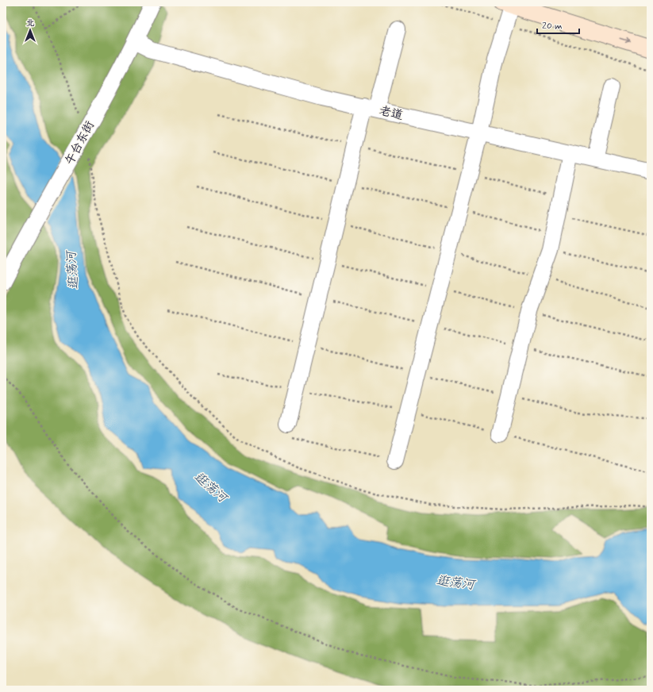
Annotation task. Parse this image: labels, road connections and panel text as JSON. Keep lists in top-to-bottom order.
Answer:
{
  "streets": {
    "street": ["老道", "午台东街"]
  },
  "crossings": [
    ["老道", "午台东街"]
  ],
  "water": ["逛荡河"],
  "scale_bar": "20 m",
  "north": "top"
}
